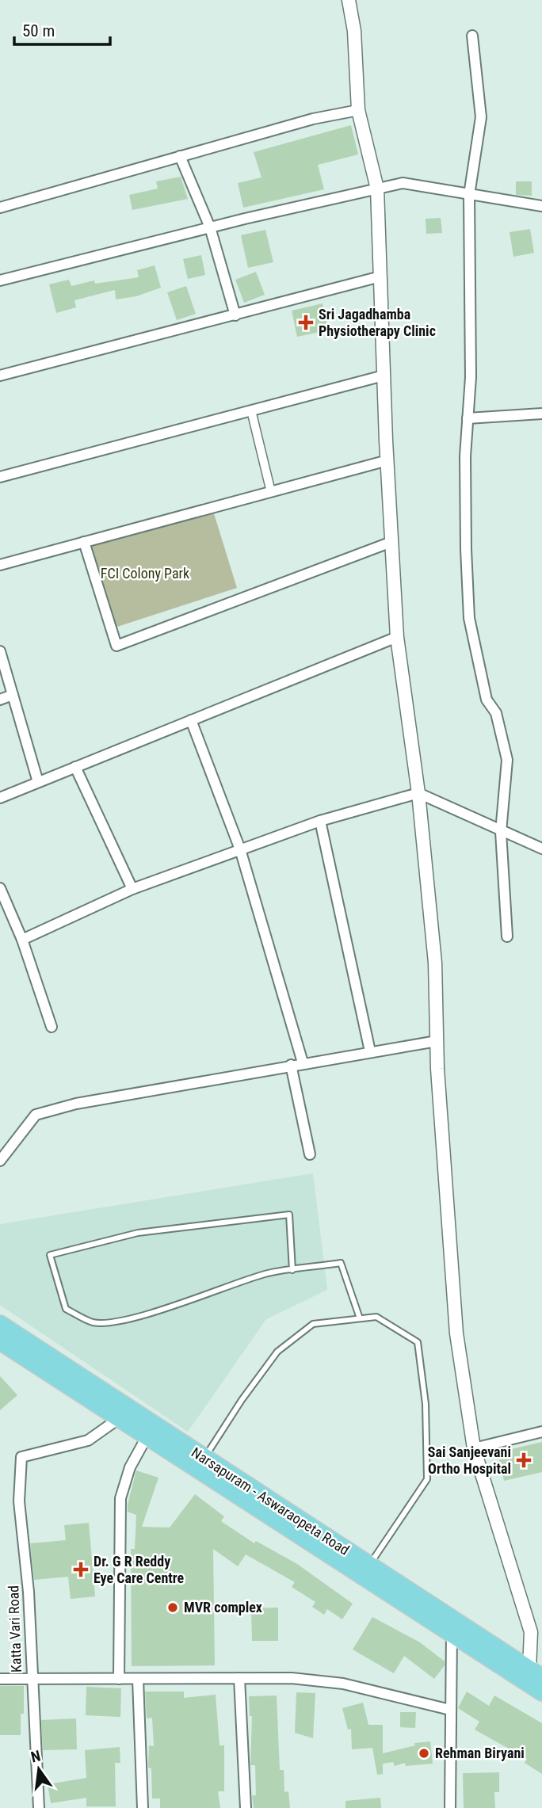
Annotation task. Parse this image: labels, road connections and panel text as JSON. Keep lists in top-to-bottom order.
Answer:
{
  "streets": {
    "main road": ["Narsapuram - Aswaraopeta Road"],
    "street": ["Katta Vari Road"]
  },
  "crossings": [
    ["Narsapuram - Aswaraopeta Road", "Katta Vari Road"]
  ],
  "parks": ["FCI Colony Park"],
  "places": {
    "health": ["Sri Jagadhamba Physiotherapy Clinic", "Sai Sanjeevani Ortho Hospital", "Dr. G R Reddy Eye Care Centre"],
    "other": ["MVR complex", "Rehman Biryani"]
  },
  "scale_bar": "50 m",
  "north": "top"
}
